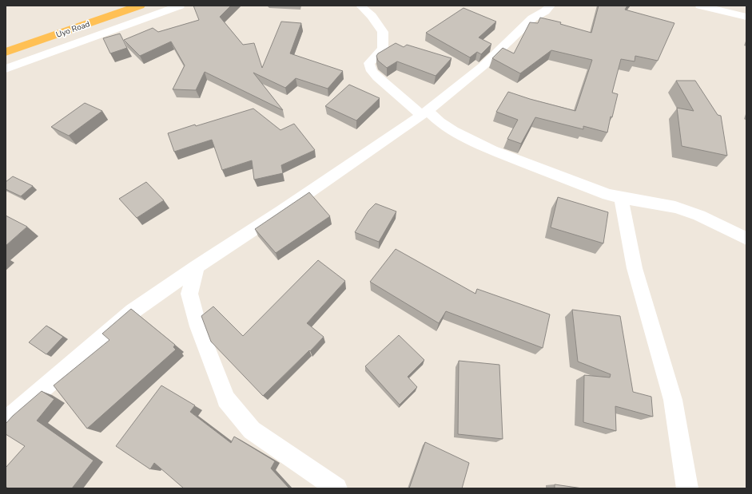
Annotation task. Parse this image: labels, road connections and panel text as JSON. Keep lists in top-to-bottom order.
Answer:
{
  "streets": {
    "highway": ["Uyo Road"]
  }
}
